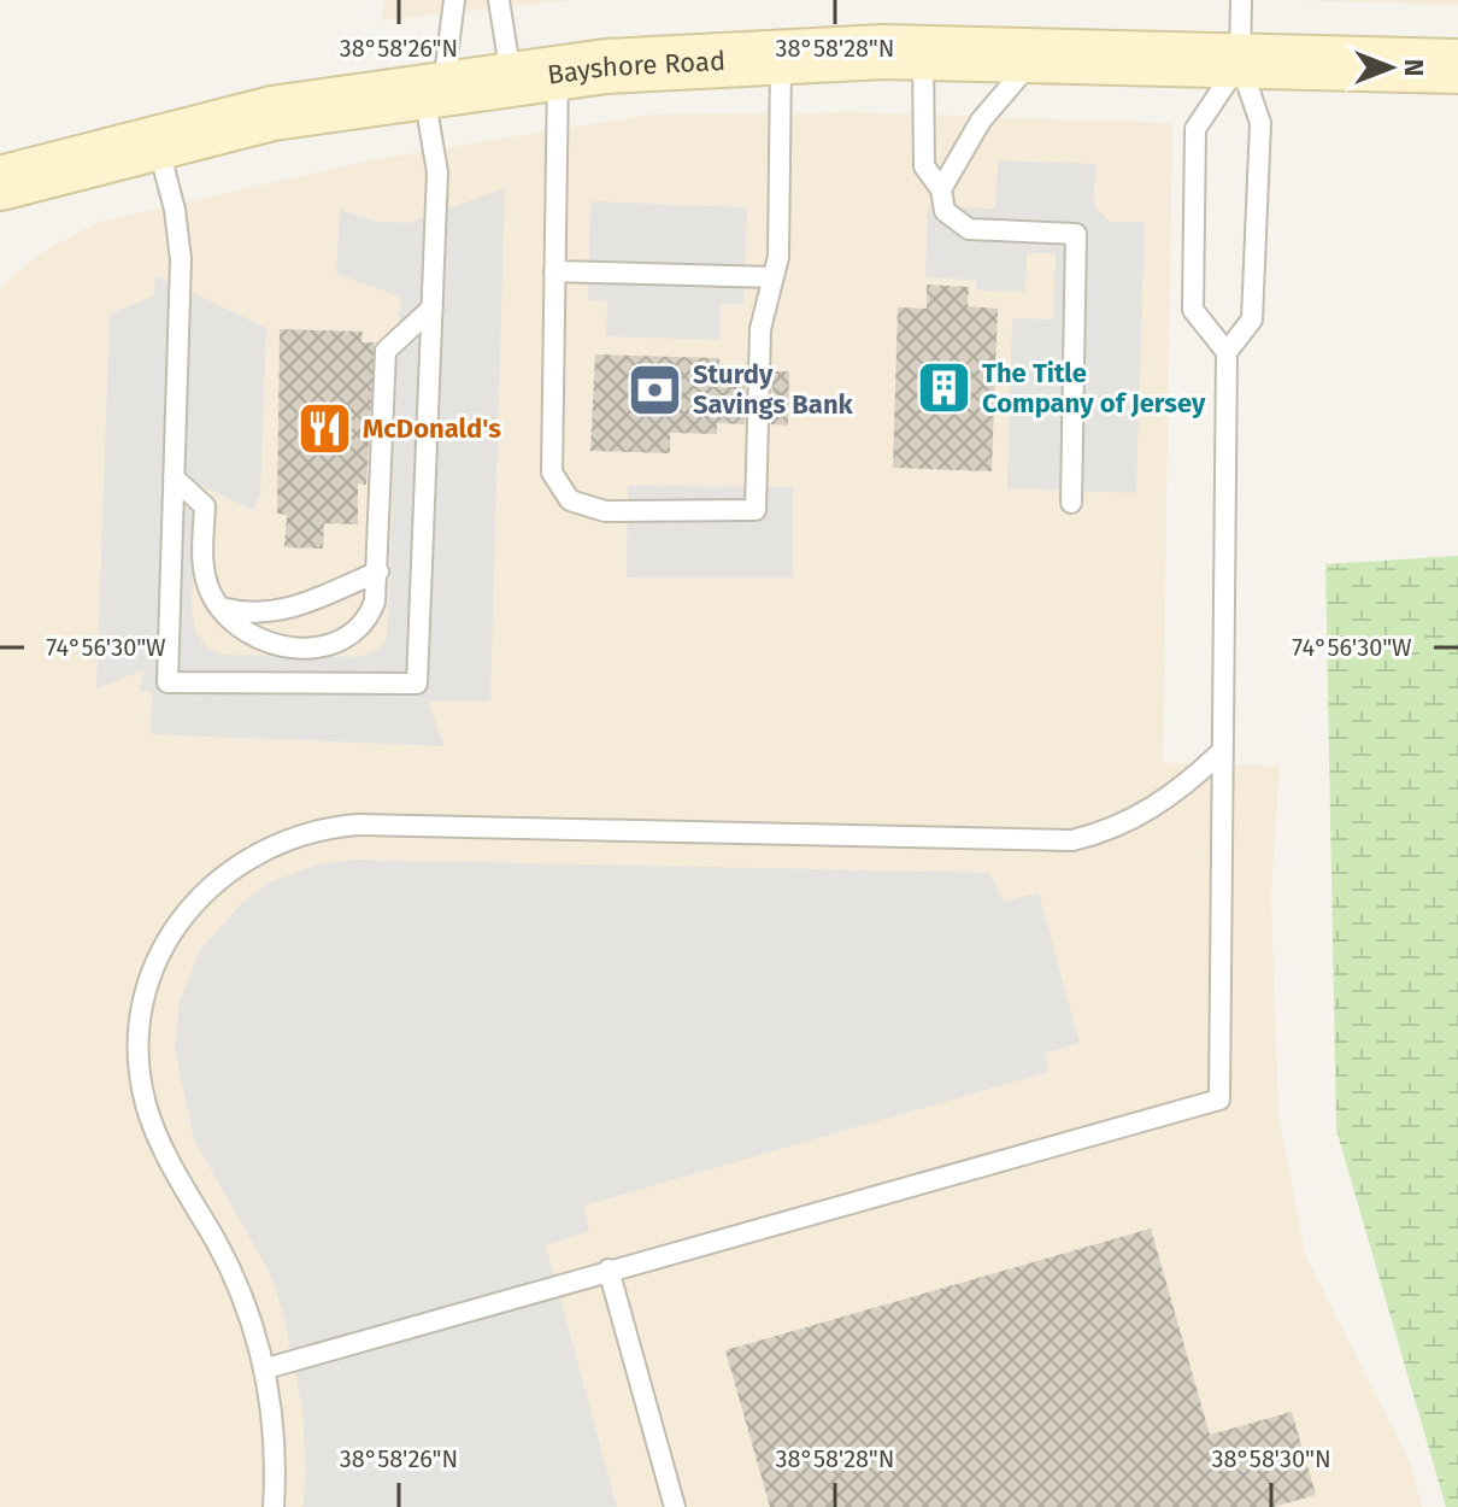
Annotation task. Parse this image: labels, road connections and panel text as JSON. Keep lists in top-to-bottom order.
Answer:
{
  "streets": {
    "main road": ["Bayshore Road"]
  },
  "places": {
    "building": ["The Title Company of Jersey"],
    "bank": ["Sturdy Savings Bank"],
    "restaurant": ["McDonald's"]
  },
  "north": "right",
  "coordinates": [
    "38°58'26\"N",
    "38°58'28\"N",
    "74°56'30\"W",
    "38°58'30\"N"
  ]
}
